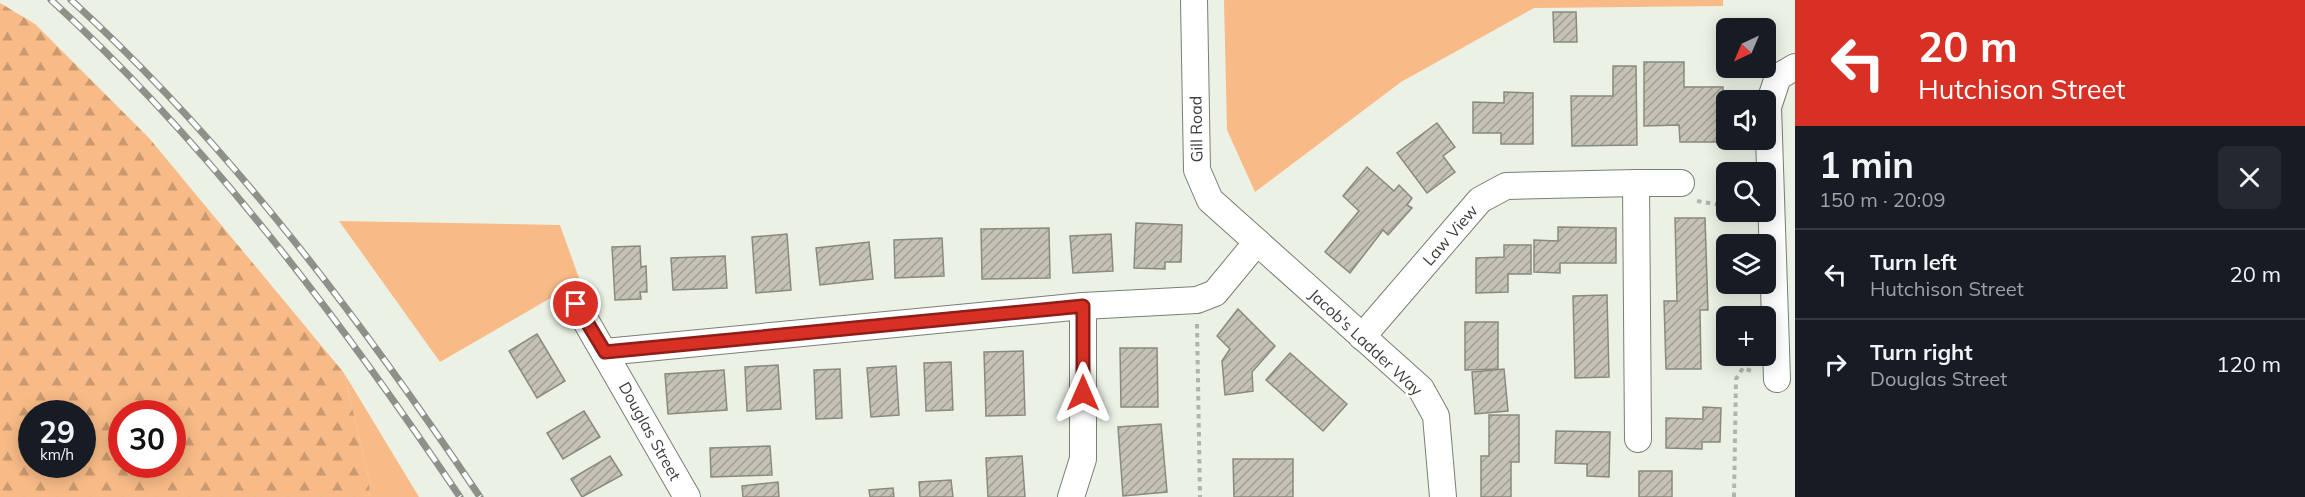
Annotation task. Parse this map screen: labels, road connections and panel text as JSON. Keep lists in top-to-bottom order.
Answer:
{
  "streets": {
    "street": [
      "Gill Road",
      "Law View",
      "Jacob's Ladder Way",
      "Douglas Street"
    ]
  },
  "crossings": [
    ["Gill Road", "Jacob's Ladder Way"],
    ["Law View", "Jacob's Ladder Way"]
  ],
  "north": "bottom left",
  "page": {
    "turn": ["20 m", "Hutchison Street"],
    "map_buttons": "+",
    "heading": ["1 min", "150 m · 20:09"],
    "list": [
      {
        "name": "Turn left",
        "note": "Hutchison Street",
        "value": "20 m"
      },
      {
        "name": "Turn right",
        "note": "Douglas Street",
        "value": "120 m"
      }
    ],
    "speed": "29 km/h",
    "limit": "30"
  }
}
